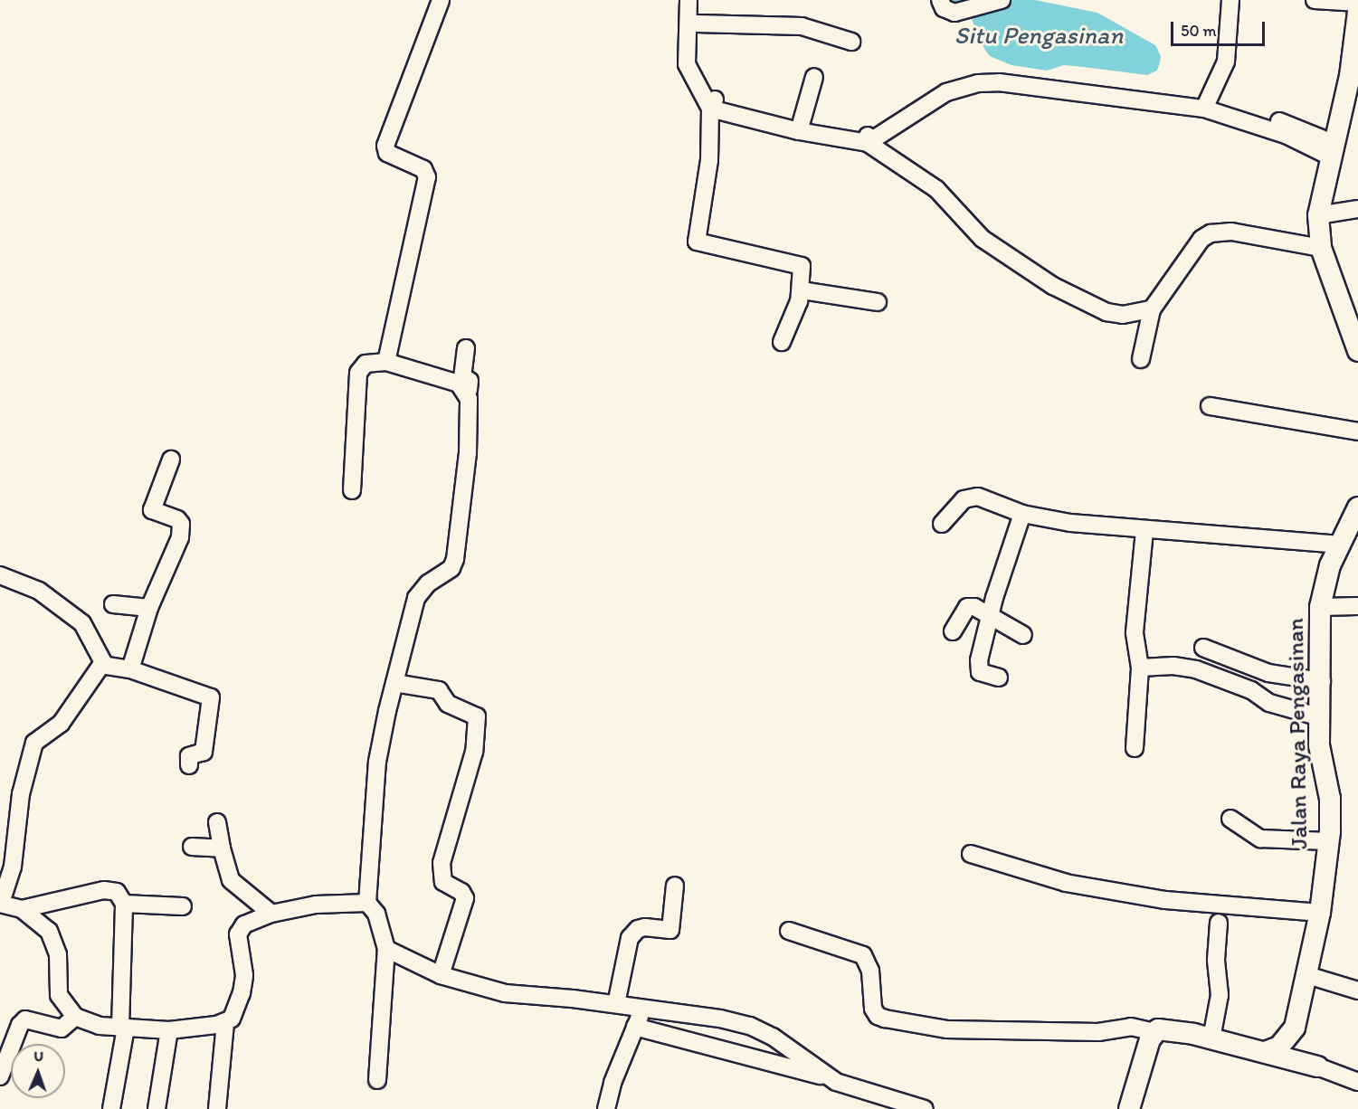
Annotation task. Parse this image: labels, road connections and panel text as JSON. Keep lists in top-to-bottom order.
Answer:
{
  "streets": {
    "main road": ["Jalan Raya Pengasinan"]
  },
  "water": ["Situ Pengasinan"],
  "scale_bar": "50 m",
  "north": "top"
}
